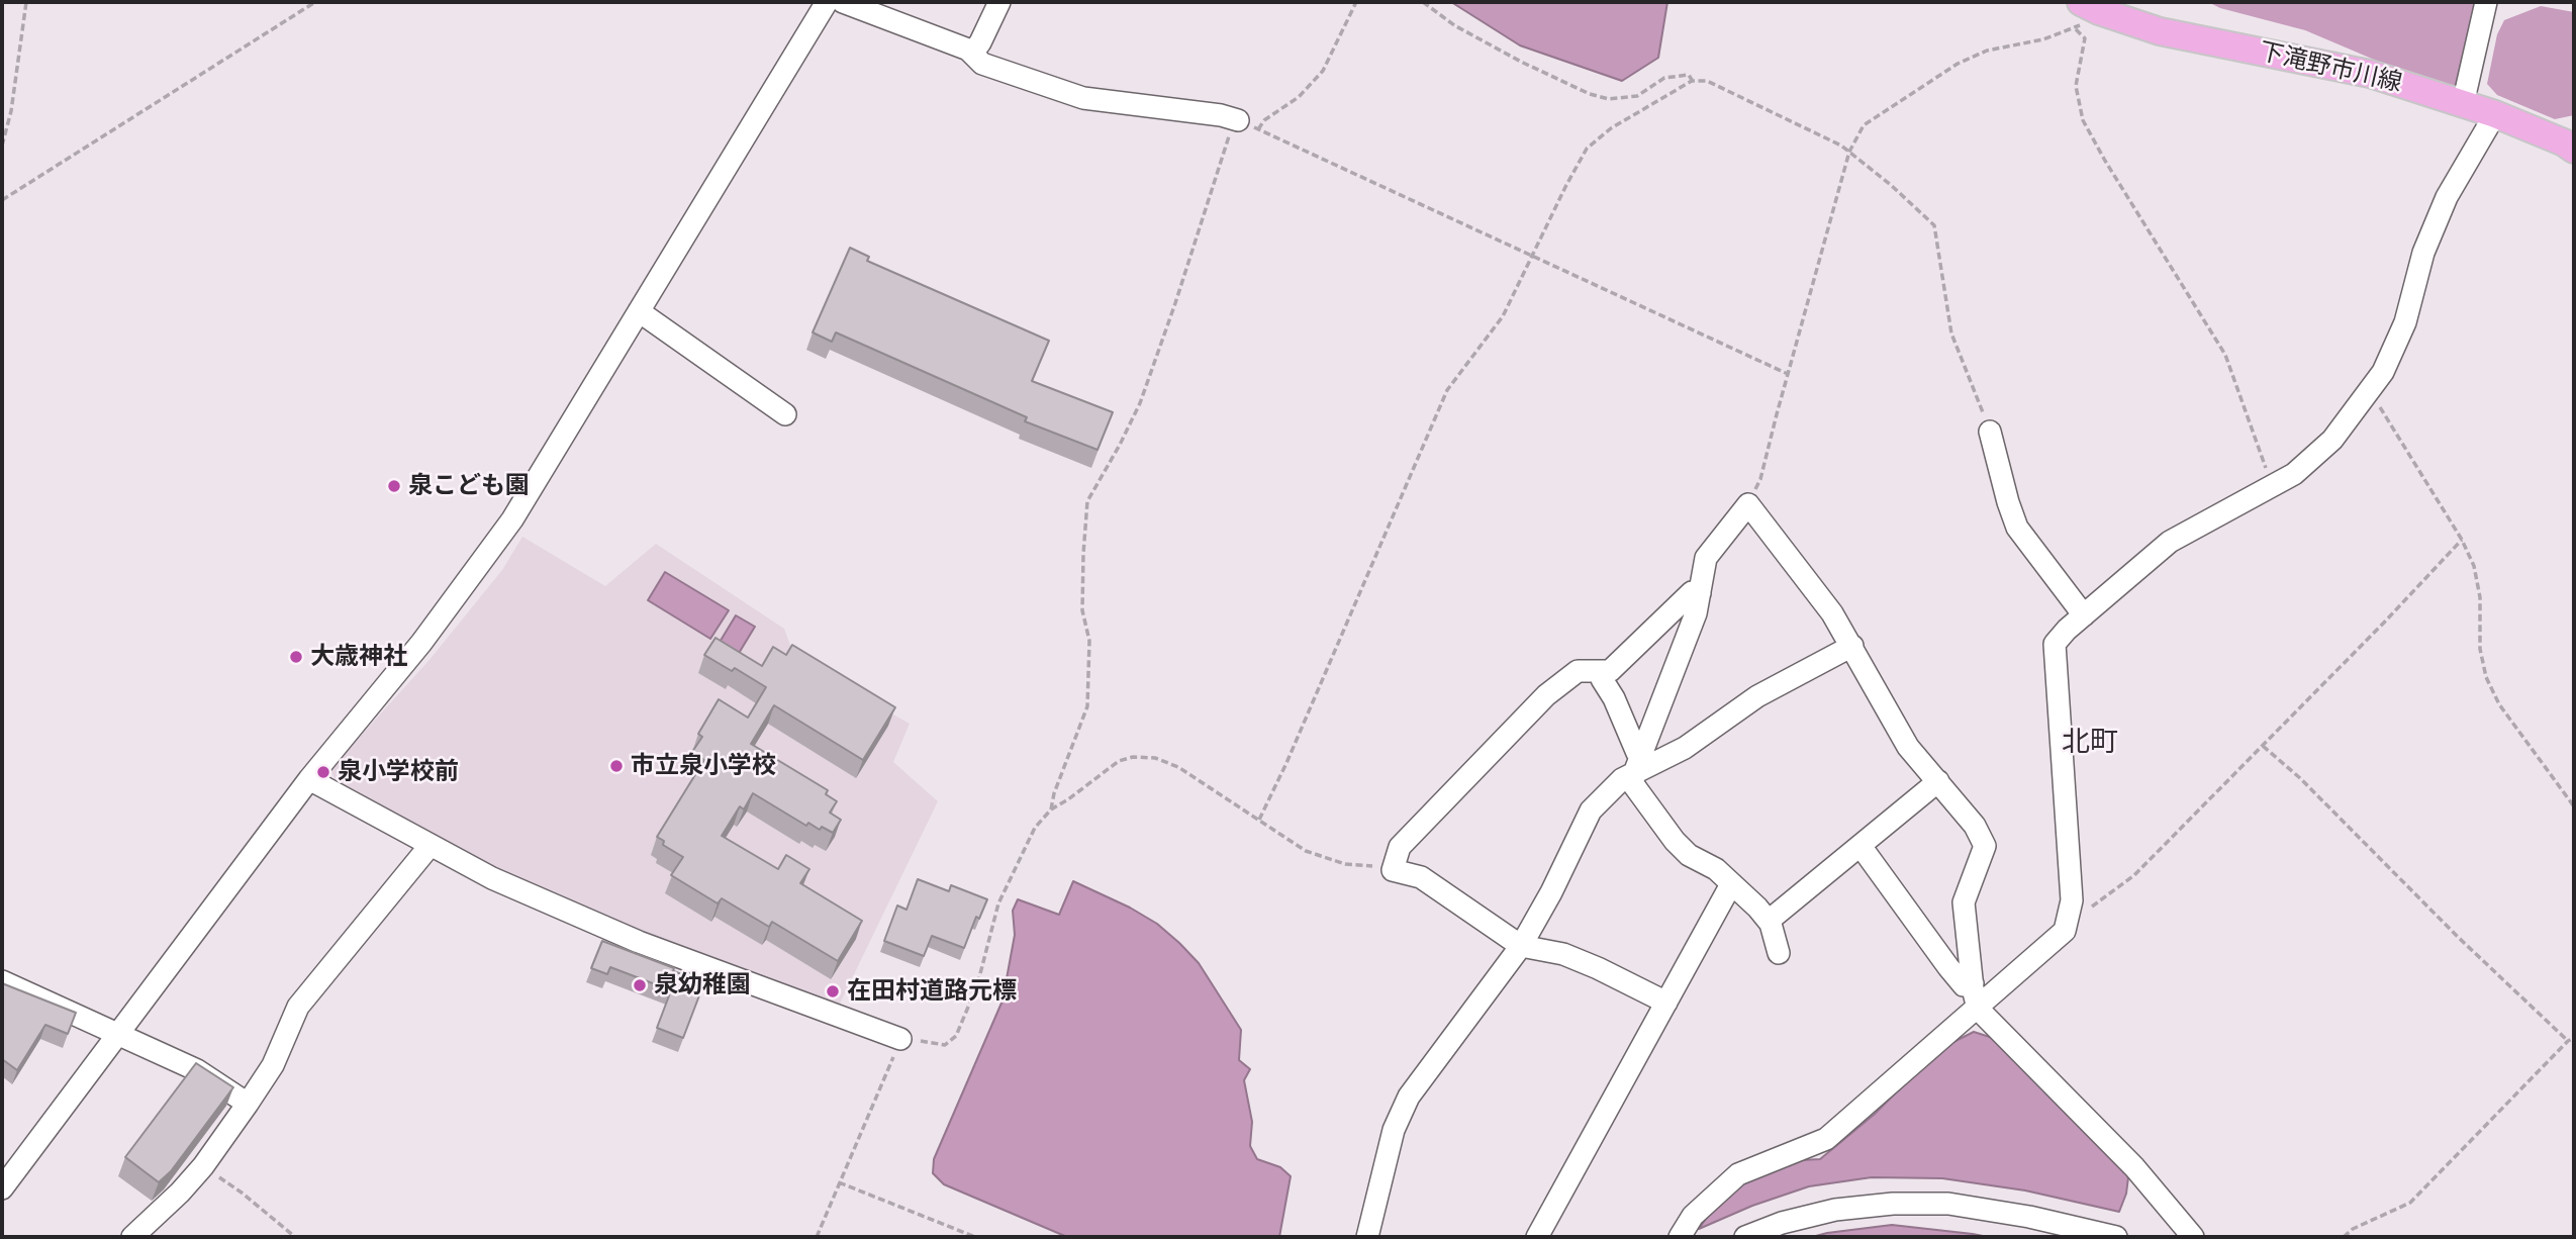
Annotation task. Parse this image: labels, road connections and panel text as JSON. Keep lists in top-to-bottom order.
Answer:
{
  "streets": {
    "main road": ["下滝野市川線"]
  },
  "districts": ["北町"],
  "places": [
    "泉こども園",
    "大歳神社",
    "市立泉小学校",
    "泉小学校前",
    "泉幼稚園",
    "在田村道路元標"
  ]
}
